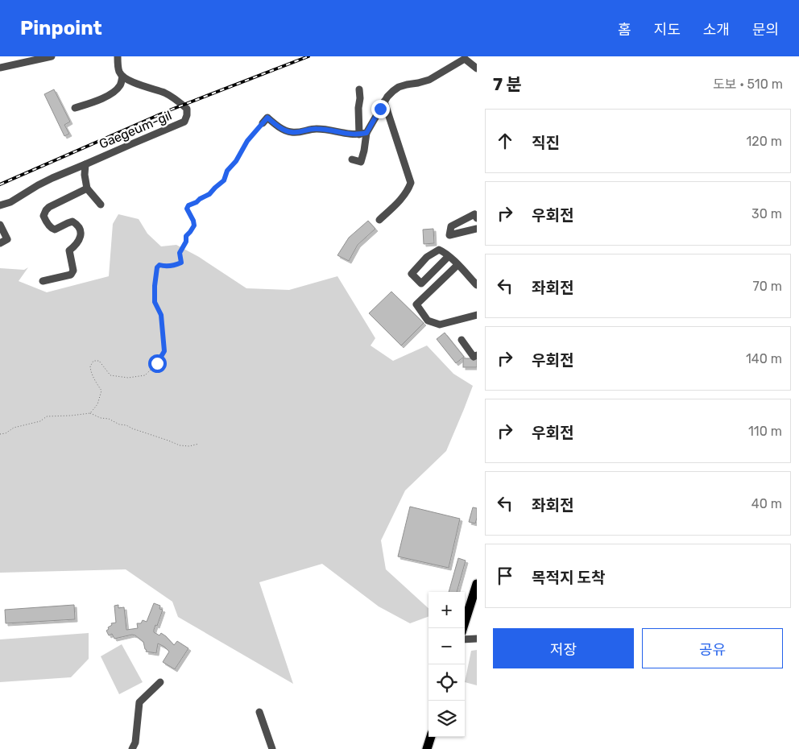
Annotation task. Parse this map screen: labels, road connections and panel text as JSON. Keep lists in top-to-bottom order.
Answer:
{
  "streets": {
    "street": ["Gaegeum-gil"]
  },
  "page": {
    "header": "Pinpoint",
    "nav": [
      "홈",
      "지도",
      "소개",
      "문의"
    ],
    "heading": ["7 분", "도보 · 510 m"],
    "list": [
      ["직진", "120 m"],
      ["우회전", "30 m"],
      ["좌회전", "70 m"],
      ["우회전", "140 m"],
      ["우회전", "110 m"],
      ["좌회전", "40 m"],
      "목적지 도착"
    ],
    "map_buttons": ["+", "−"],
    "buttons": ["저장", "공유"]
  }
}
